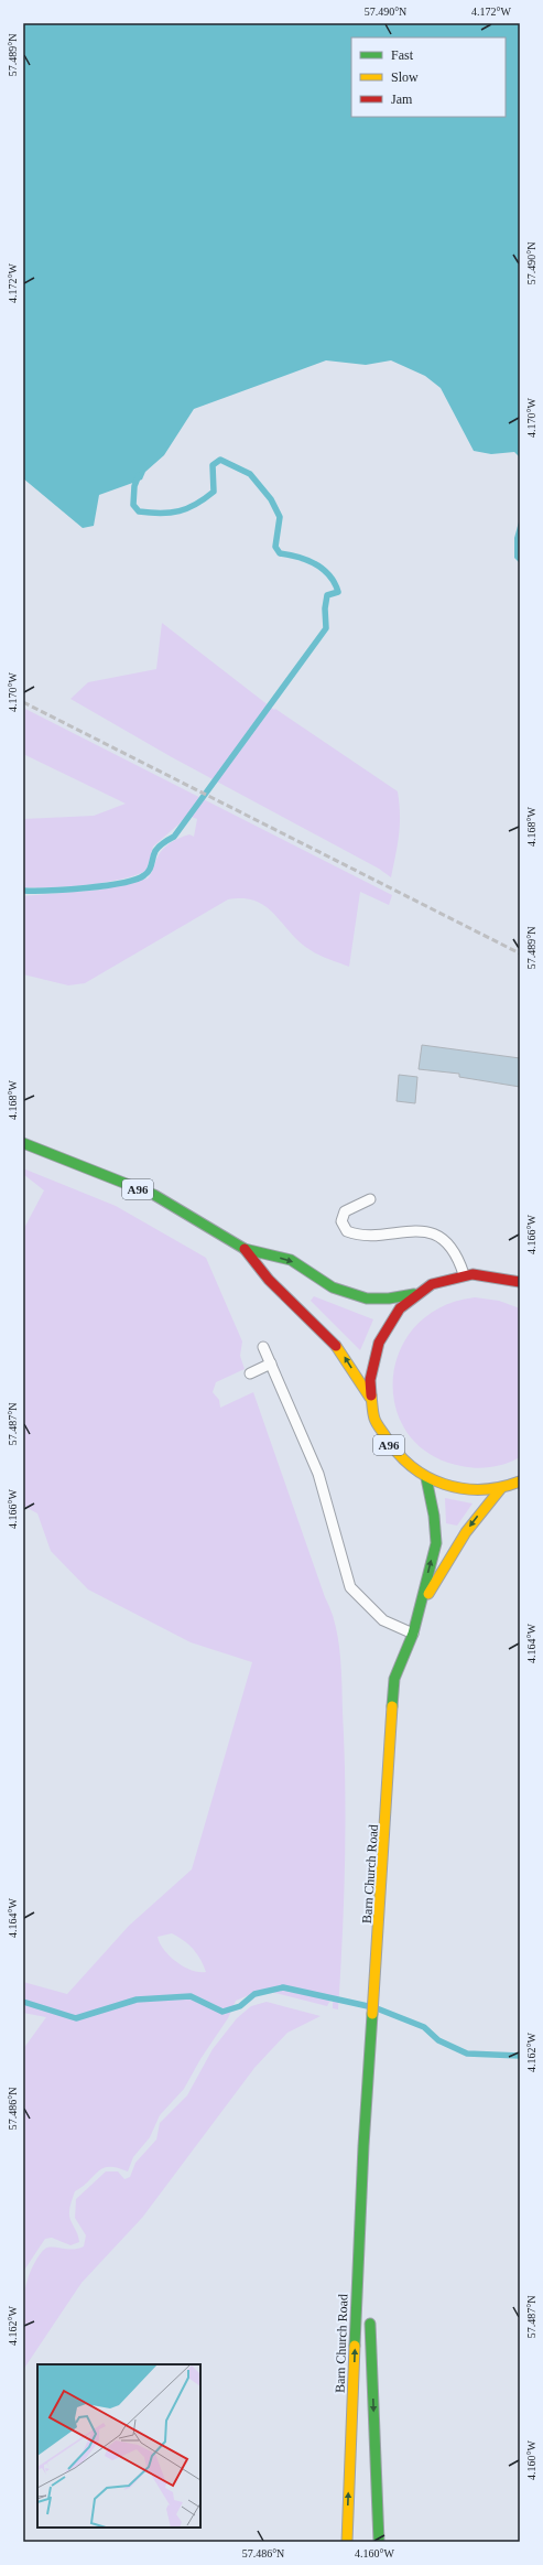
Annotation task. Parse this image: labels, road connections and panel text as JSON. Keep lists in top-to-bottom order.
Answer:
{
  "streets": {
    "main road": ["A96", "Barn Church Road"]
  },
  "crossings": [
    ["A96", "Barn Church Road"]
  ],
  "legend": ["Fast", "Slow", "Jam"],
  "coordinates": [
    "57.490°N",
    "4.172°W",
    "57.489°N",
    "4.170°W",
    "4.168°W",
    "4.166°W",
    "57.487°N",
    "4.164°W",
    "4.162°W",
    "57.486°N",
    "4.160°W"
  ]
}
